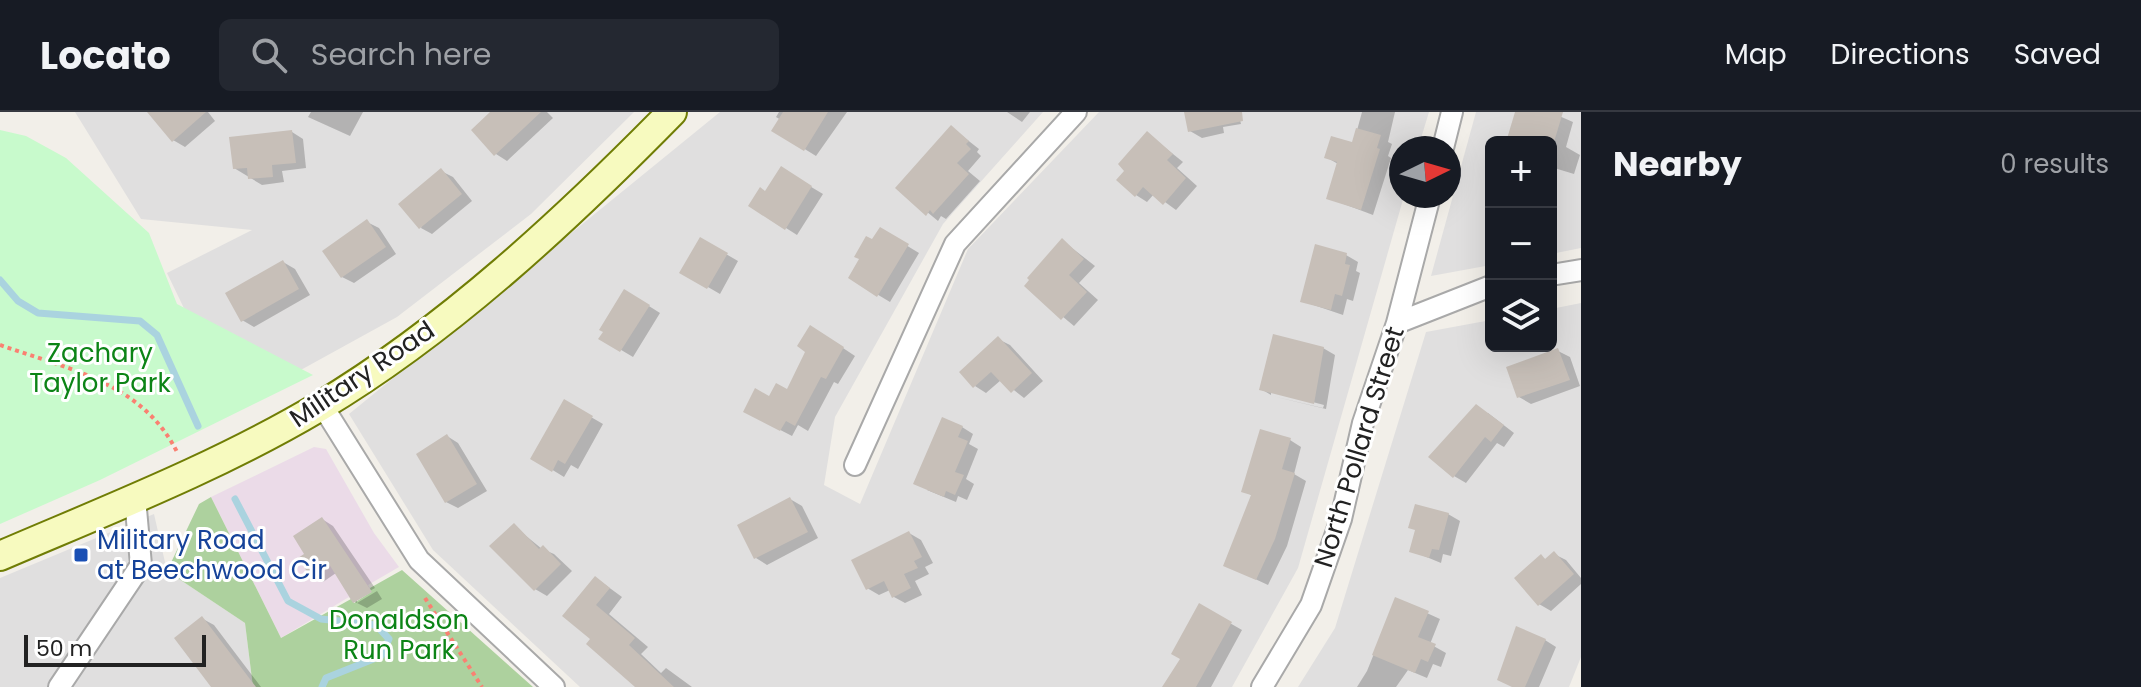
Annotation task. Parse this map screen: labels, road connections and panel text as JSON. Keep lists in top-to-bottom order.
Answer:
{
  "streets": {
    "main road": ["Military Road"],
    "street": ["North Pollard Street"]
  },
  "parks": ["Zachary Taylor Park", "Donaldson Run Park"],
  "places": {
    "transit": ["Military Road at Beechwood Cir"]
  },
  "scale_bar": "50 m",
  "north": "right",
  "page": {
    "header": "Locato",
    "search": "Search here",
    "nav": ["Map", "Directions", "Saved"],
    "heading": ["Nearby", "0 results"],
    "map_buttons": ["+", "−"],
    "scale": "50 m"
  }
}
